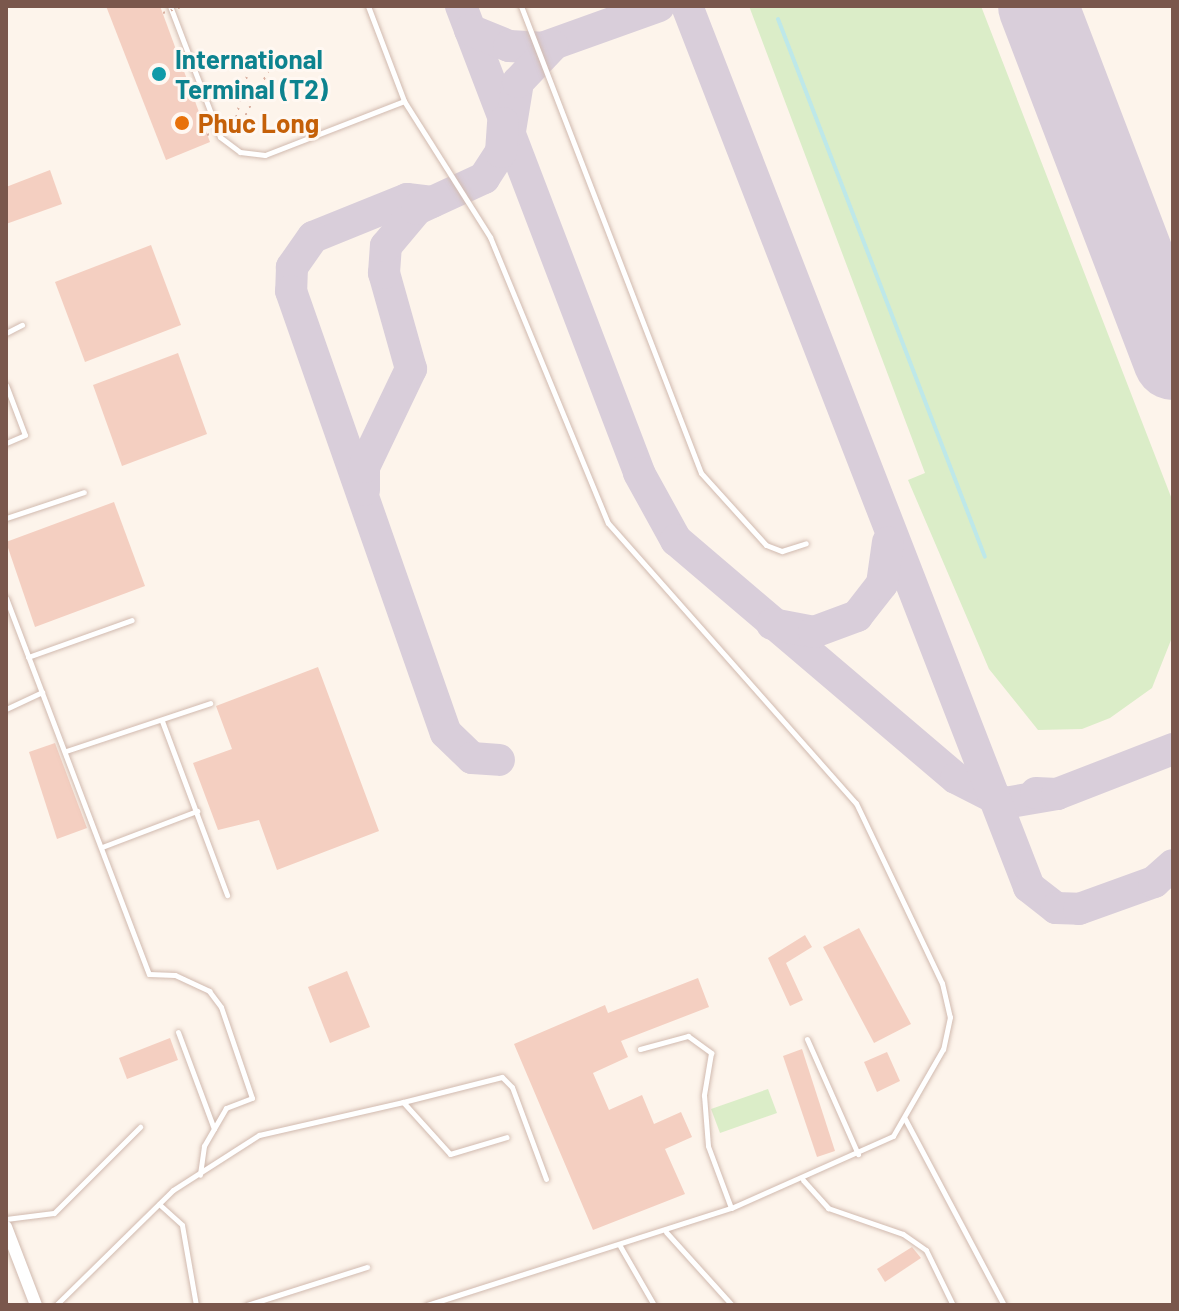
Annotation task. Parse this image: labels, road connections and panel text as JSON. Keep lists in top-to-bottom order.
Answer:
{
  "places": ["International Terminal (T2)", "Phuc Long"]
}
